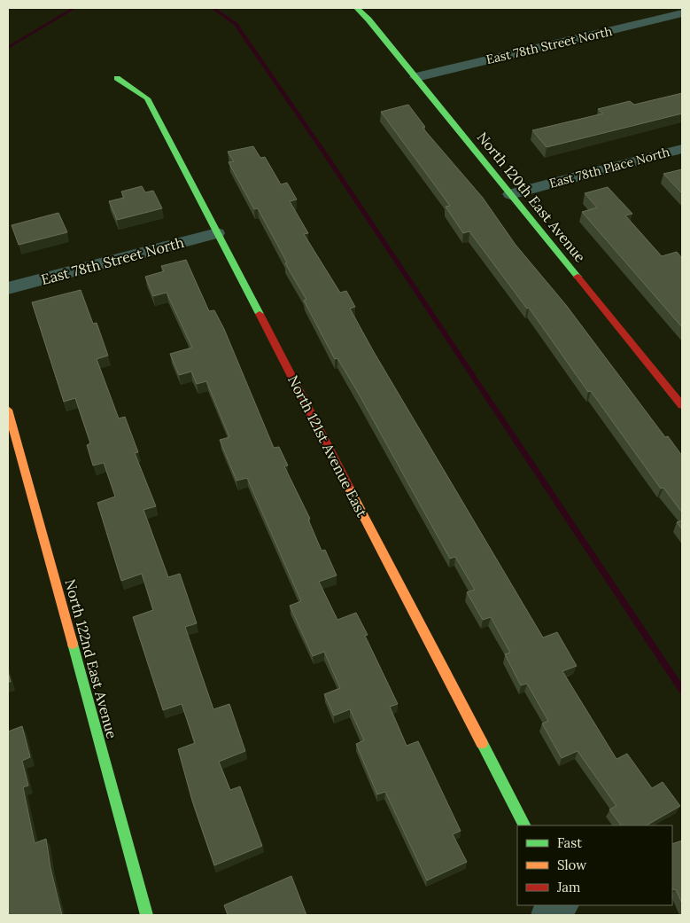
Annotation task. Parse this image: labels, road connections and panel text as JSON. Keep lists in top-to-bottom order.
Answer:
{
  "streets": {
    "street": [
      "East 78th Street North",
      "East 78th Place North",
      "North 120th East Avenue",
      "North 121st Avenue East",
      "North 122nd East Avenue"
    ]
  },
  "crossings": [
    ["East 78th Street North", "North 120th East Avenue"],
    ["East 78th Street North", "North 121st Avenue East"],
    ["East 78th Place North", "North 120th East Avenue"]
  ],
  "legend": ["Fast", "Slow", "Jam"]
}
